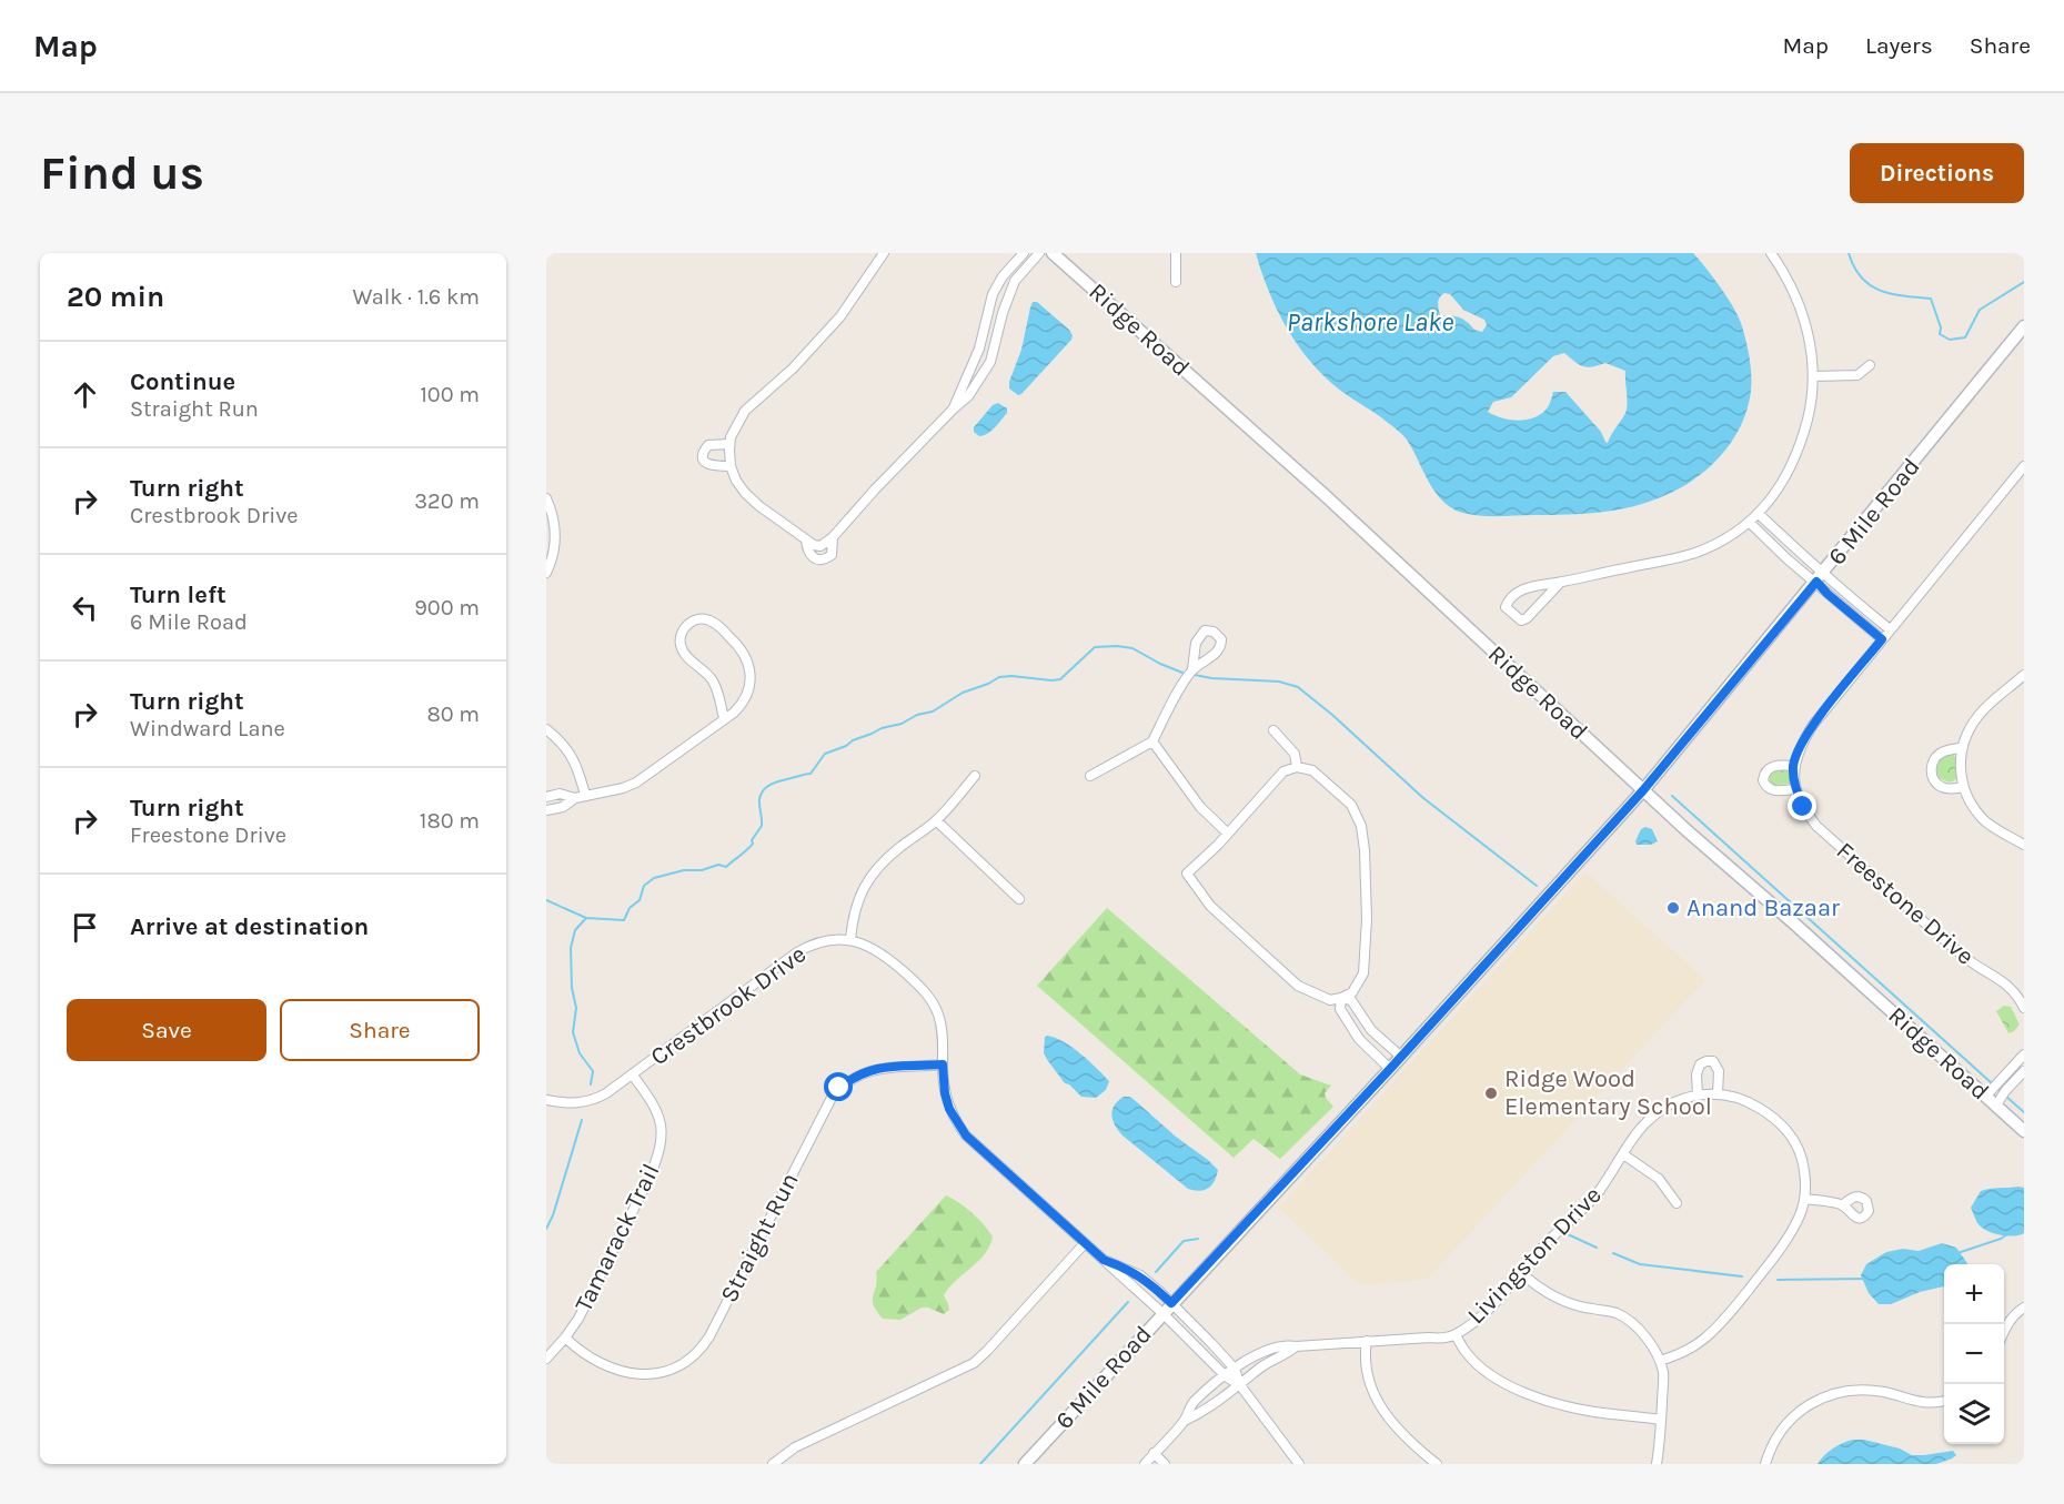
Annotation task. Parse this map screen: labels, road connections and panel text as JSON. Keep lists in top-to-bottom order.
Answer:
{
  "streets": {
    "street": [
      "Ridge Road",
      "6 Mile Road",
      "Freestone Drive",
      "Crestbrook Drive",
      "Tamarack Trail",
      "Straight Run",
      "Livingston Drive"
    ]
  },
  "crossings": [
    ["Ridge Road", "6 Mile Road"],
    ["6 Mile Road", "Crestbrook Drive"],
    ["Crestbrook Drive", "Tamarack Trail"],
    ["Crestbrook Drive", "Straight Run"],
    ["Crestbrook Drive", "Livingston Drive"],
    ["Tamarack Trail", "Straight Run"]
  ],
  "water": ["Parkshore Lake"],
  "places": ["Anand Bazaar", "Ridge Wood Elementary School"],
  "page": {
    "header": "Map",
    "nav": ["Map", "Layers", "Share"],
    "buttons": [
      "Directions",
      ["Save", "Share"]
    ],
    "title": "Find us",
    "heading": ["20 min", "Walk · 1.6 km"],
    "list": [
      ["Continue", "Straight Run", "100 m"],
      ["Turn right", "Crestbrook Drive", "320 m"],
      ["Turn left", "6 Mile Road", "900 m"],
      ["Turn right", "Windward Lane", "80 m"],
      ["Turn right", "Freestone Drive", "180 m"],
      "Arrive at destination"
    ],
    "map_buttons": ["+", "−"]
  }
}
